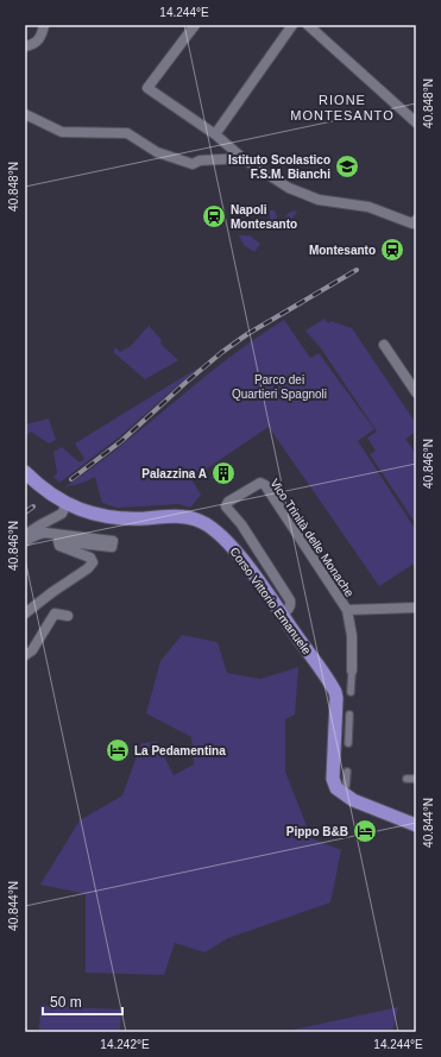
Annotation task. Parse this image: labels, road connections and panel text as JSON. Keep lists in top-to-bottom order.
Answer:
{
  "streets": {
    "main road": ["Corso Vittorio Emanuele"],
    "street": ["Vico Trinità delle Monache"]
  },
  "crossings": [
    ["Vico Trinità delle Monache", "Corso Vittorio Emanuele"]
  ],
  "districts": ["RIONE MONTESANTO"],
  "parks": ["Parco dei Quartieri Spagnoli"],
  "places": {
    "school or university": ["Istituto Scolastico F.S.M. Bianchi"],
    "station": ["Napoli Montesanto", "Montesanto"],
    "building": ["Palazzina A"],
    "hotel": ["La Pedamentina", "Pippo B&B"]
  },
  "scale_bar": "50 m",
  "coordinates": [
    "14.244°E",
    "40.848°N",
    "40.846°N",
    "40.844°N",
    "14.242°E"
  ]
}
